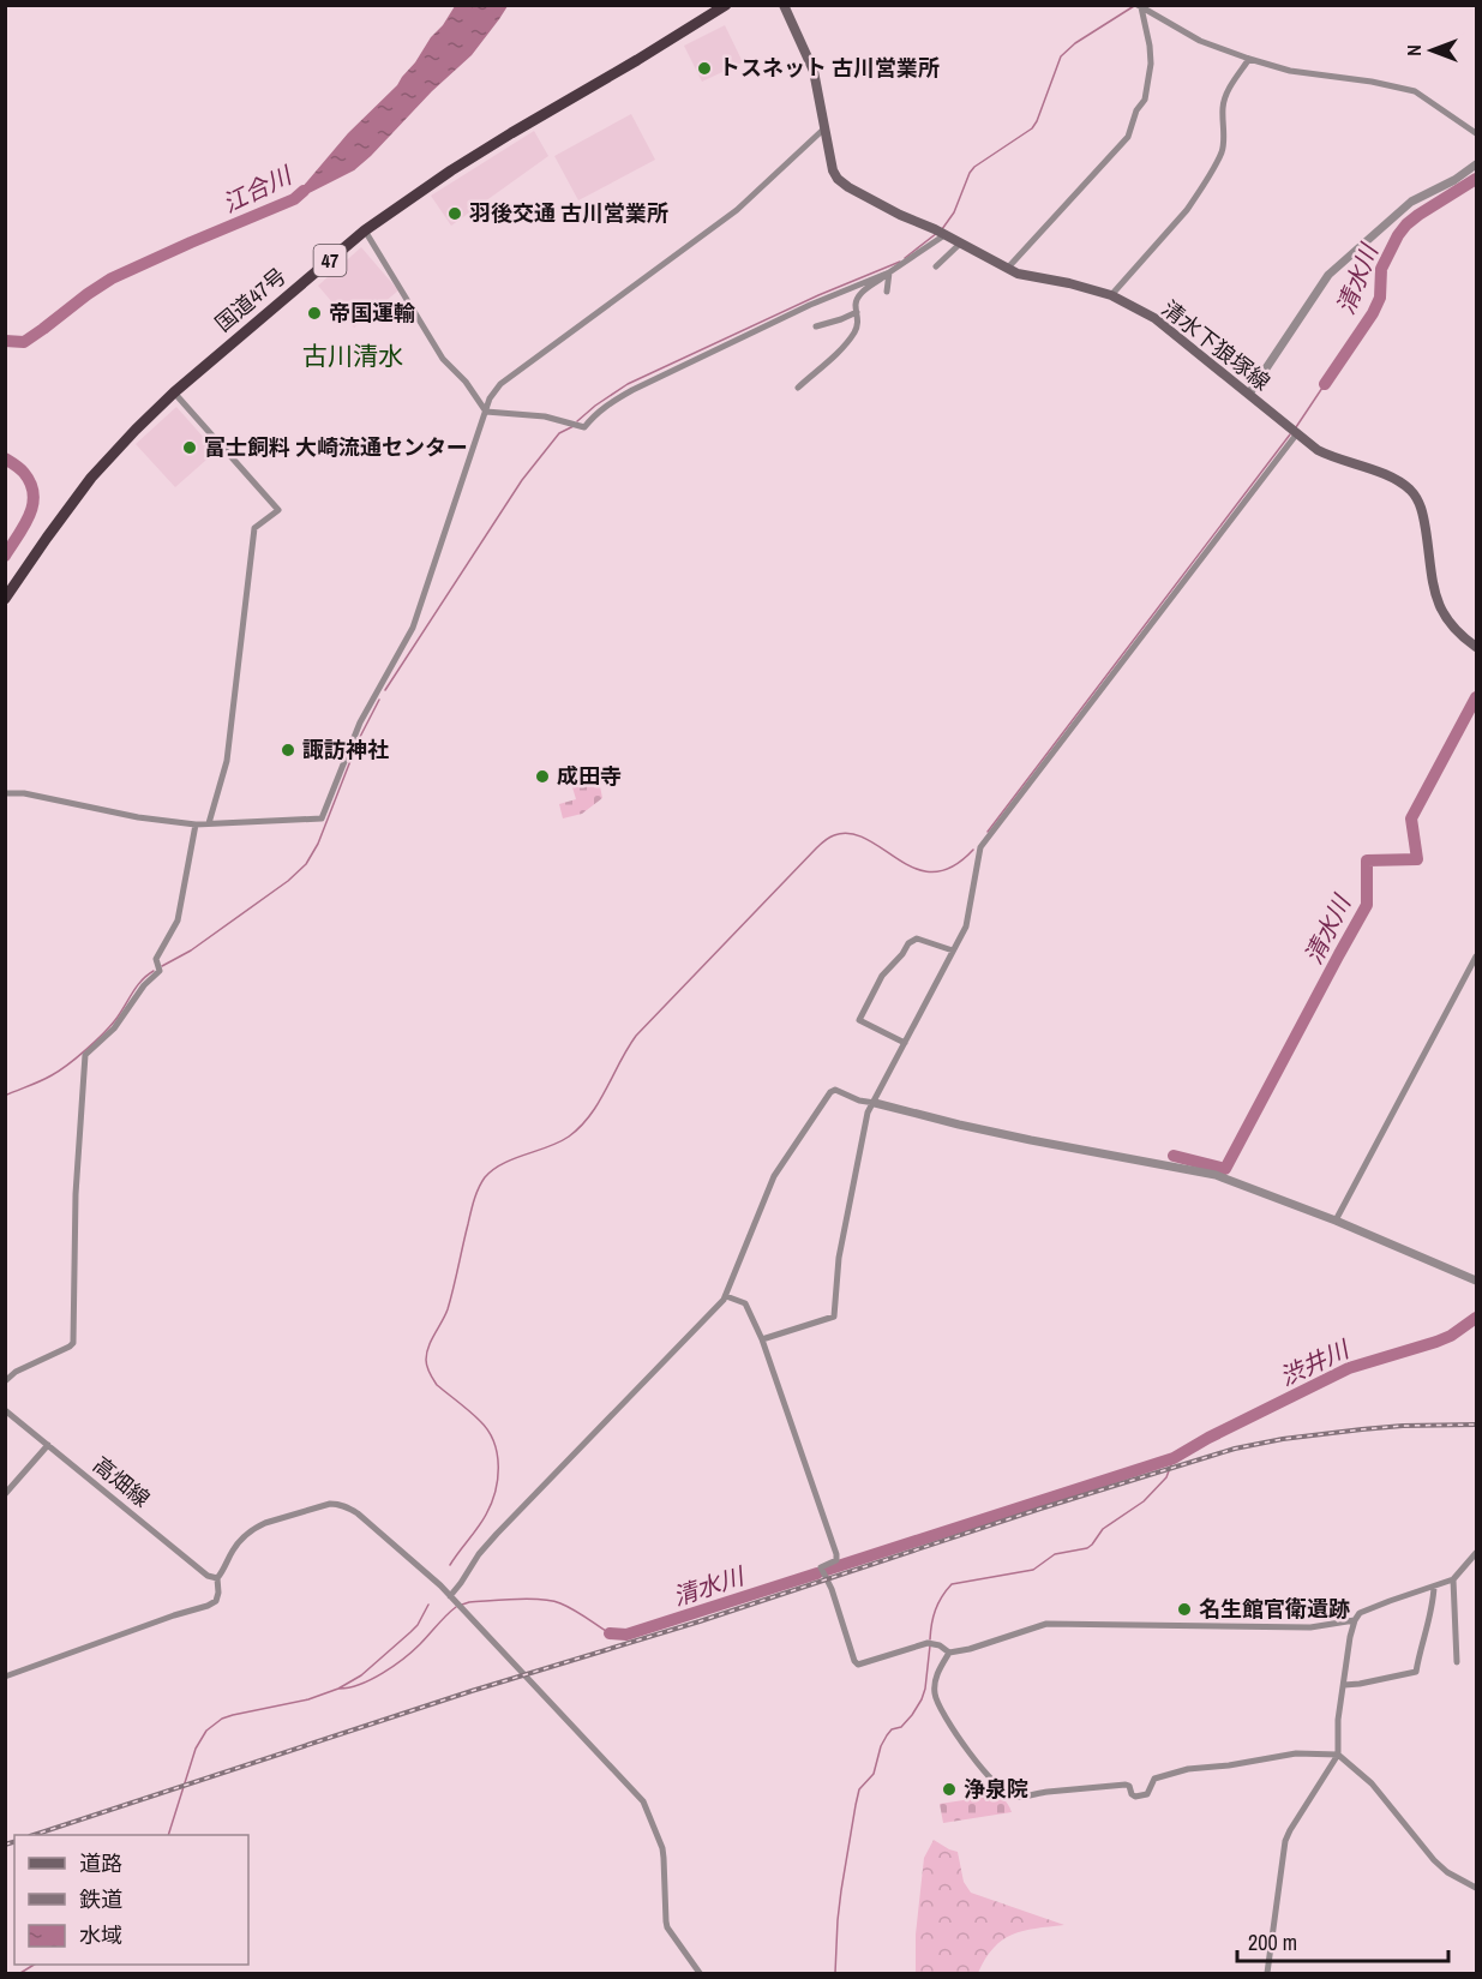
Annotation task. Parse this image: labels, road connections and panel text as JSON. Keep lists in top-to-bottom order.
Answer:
{
  "streets": {
    "highway": ["47", "国道47号"],
    "main road": ["清水下狼塚線"],
    "street": ["高畑線"]
  },
  "districts": ["古川清水"],
  "water": ["江合川", "清水川", "渋井川"],
  "places": [
    "トスネット 古川営業所",
    "羽後交通 古川営業所",
    "帝国運輸",
    "富士飼料 大崎流通センター",
    "諏訪神社",
    "成田寺",
    "名生館官衛遺跡",
    "浄泉院"
  ],
  "legend": ["道路", "鉄道", "水域"],
  "scale_bar": "200 m",
  "north": "left"
}
